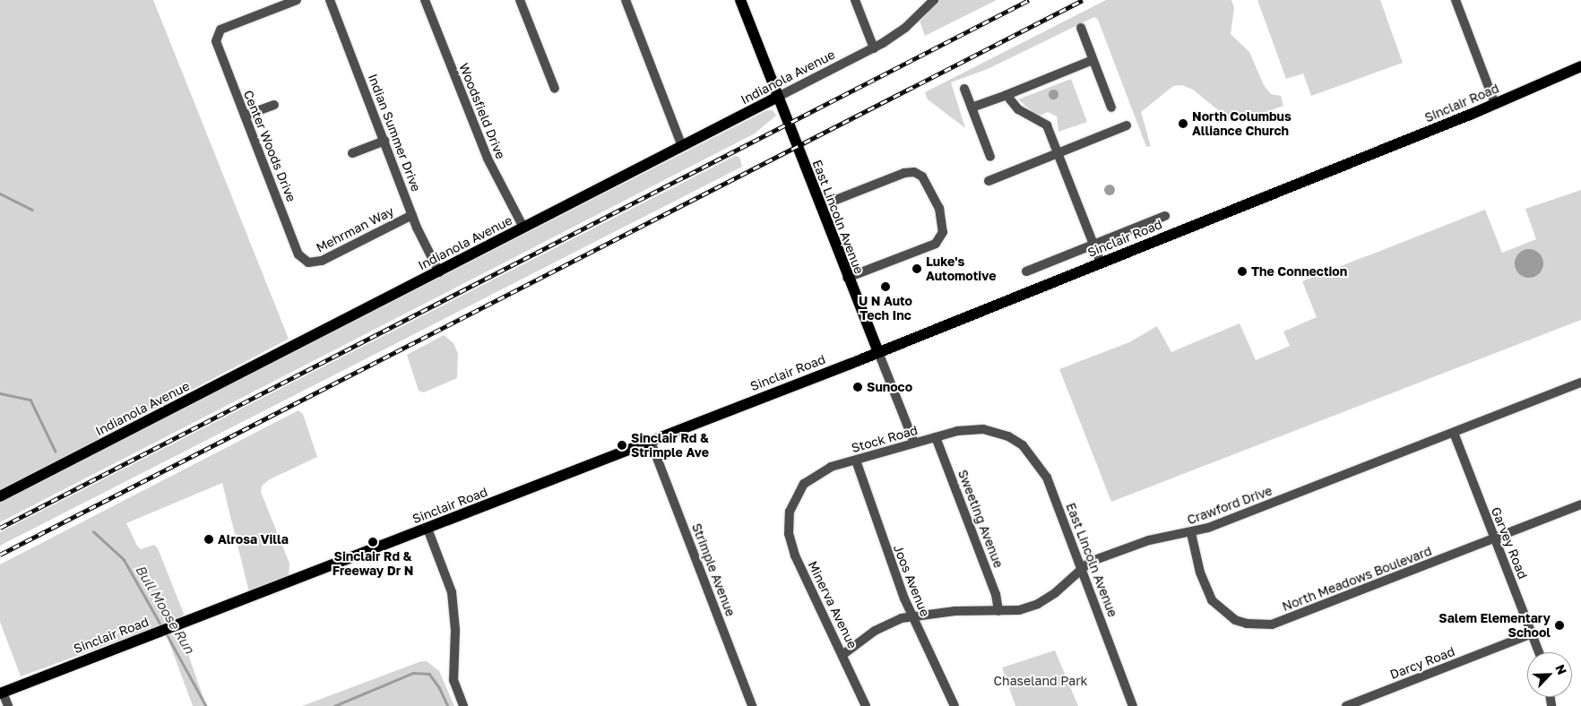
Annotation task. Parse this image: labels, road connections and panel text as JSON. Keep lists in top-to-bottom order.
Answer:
{
  "streets": {
    "main road": ["Indianola Avenue", "Sinclair Road", "East Lincoln Avenue"],
    "street": [
      "Woodsfield Drive",
      "Indian Summer Drive",
      "Center Woods Drive",
      "Mehrman Way",
      "Stock Road",
      "Crawford Drive",
      "Sweeting Avenue",
      "Garvey Road",
      "Strimple Avenue",
      "North Meadows Boulevard",
      "Joos Avenue",
      "Minerva Avenue",
      "Darcy Road"
    ]
  },
  "crossings": [
    ["Indianola Avenue", "Woodsfield Drive"],
    ["Indianola Avenue", "Indian Summer Drive"],
    ["Indianola Avenue", "East Lincoln Avenue"],
    ["Sinclair Road", "East Lincoln Avenue"],
    ["Sinclair Road", "Strimple Avenue"],
    ["Indian Summer Drive", "Mehrman Way"],
    ["Center Woods Drive", "Mehrman Way"],
    ["East Lincoln Avenue", "Stock Road"],
    ["East Lincoln Avenue", "Crawford Drive"],
    ["Stock Road", "Sweeting Avenue"],
    ["Stock Road", "Joos Avenue"],
    ["Stock Road", "Minerva Avenue"],
    ["Crawford Drive", "Sweeting Avenue"],
    ["Crawford Drive", "Garvey Road"],
    ["Crawford Drive", "North Meadows Boulevard"],
    ["Crawford Drive", "Joos Avenue"],
    ["Crawford Drive", "Minerva Avenue"],
    ["Garvey Road", "North Meadows Boulevard"],
    ["Garvey Road", "Darcy Road"]
  ],
  "water": ["Bull Moose Run"],
  "parks": ["Chaseland Park"],
  "places": [
    "North Columbus Alliance Church",
    "Luke's Automotive",
    "The Connection",
    "U N Auto Tech Inc",
    "Sunoco",
    "Sinclair Rd & Strimple Ave",
    "Alrosa Villa",
    "Sinclair Rd & Freeway Dr N",
    "Salem Elementary School"
  ],
  "north": "top right"
}
